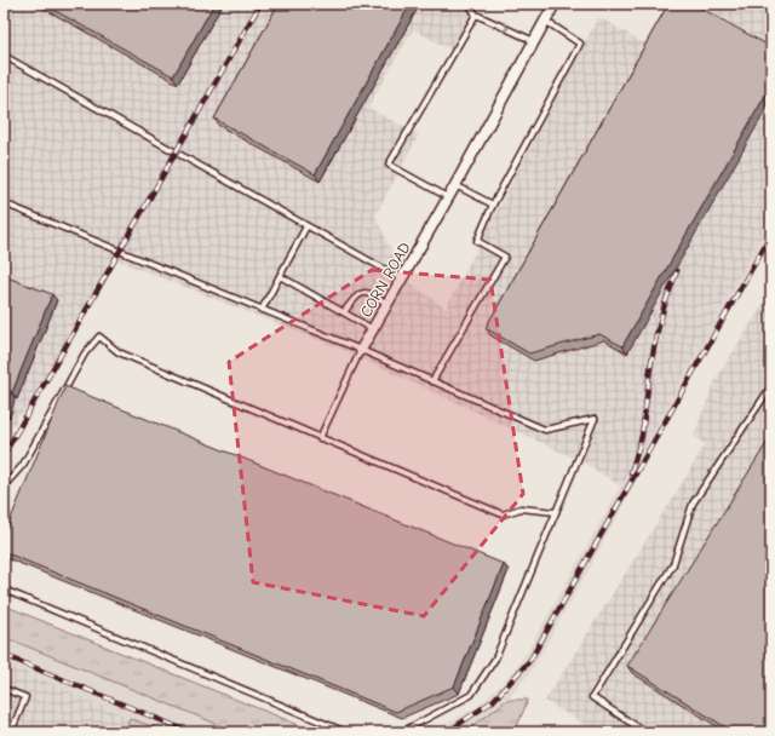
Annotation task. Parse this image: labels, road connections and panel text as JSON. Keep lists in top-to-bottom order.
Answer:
{
  "streets": {
    "street": ["CORN ROAD"]
  }
}
